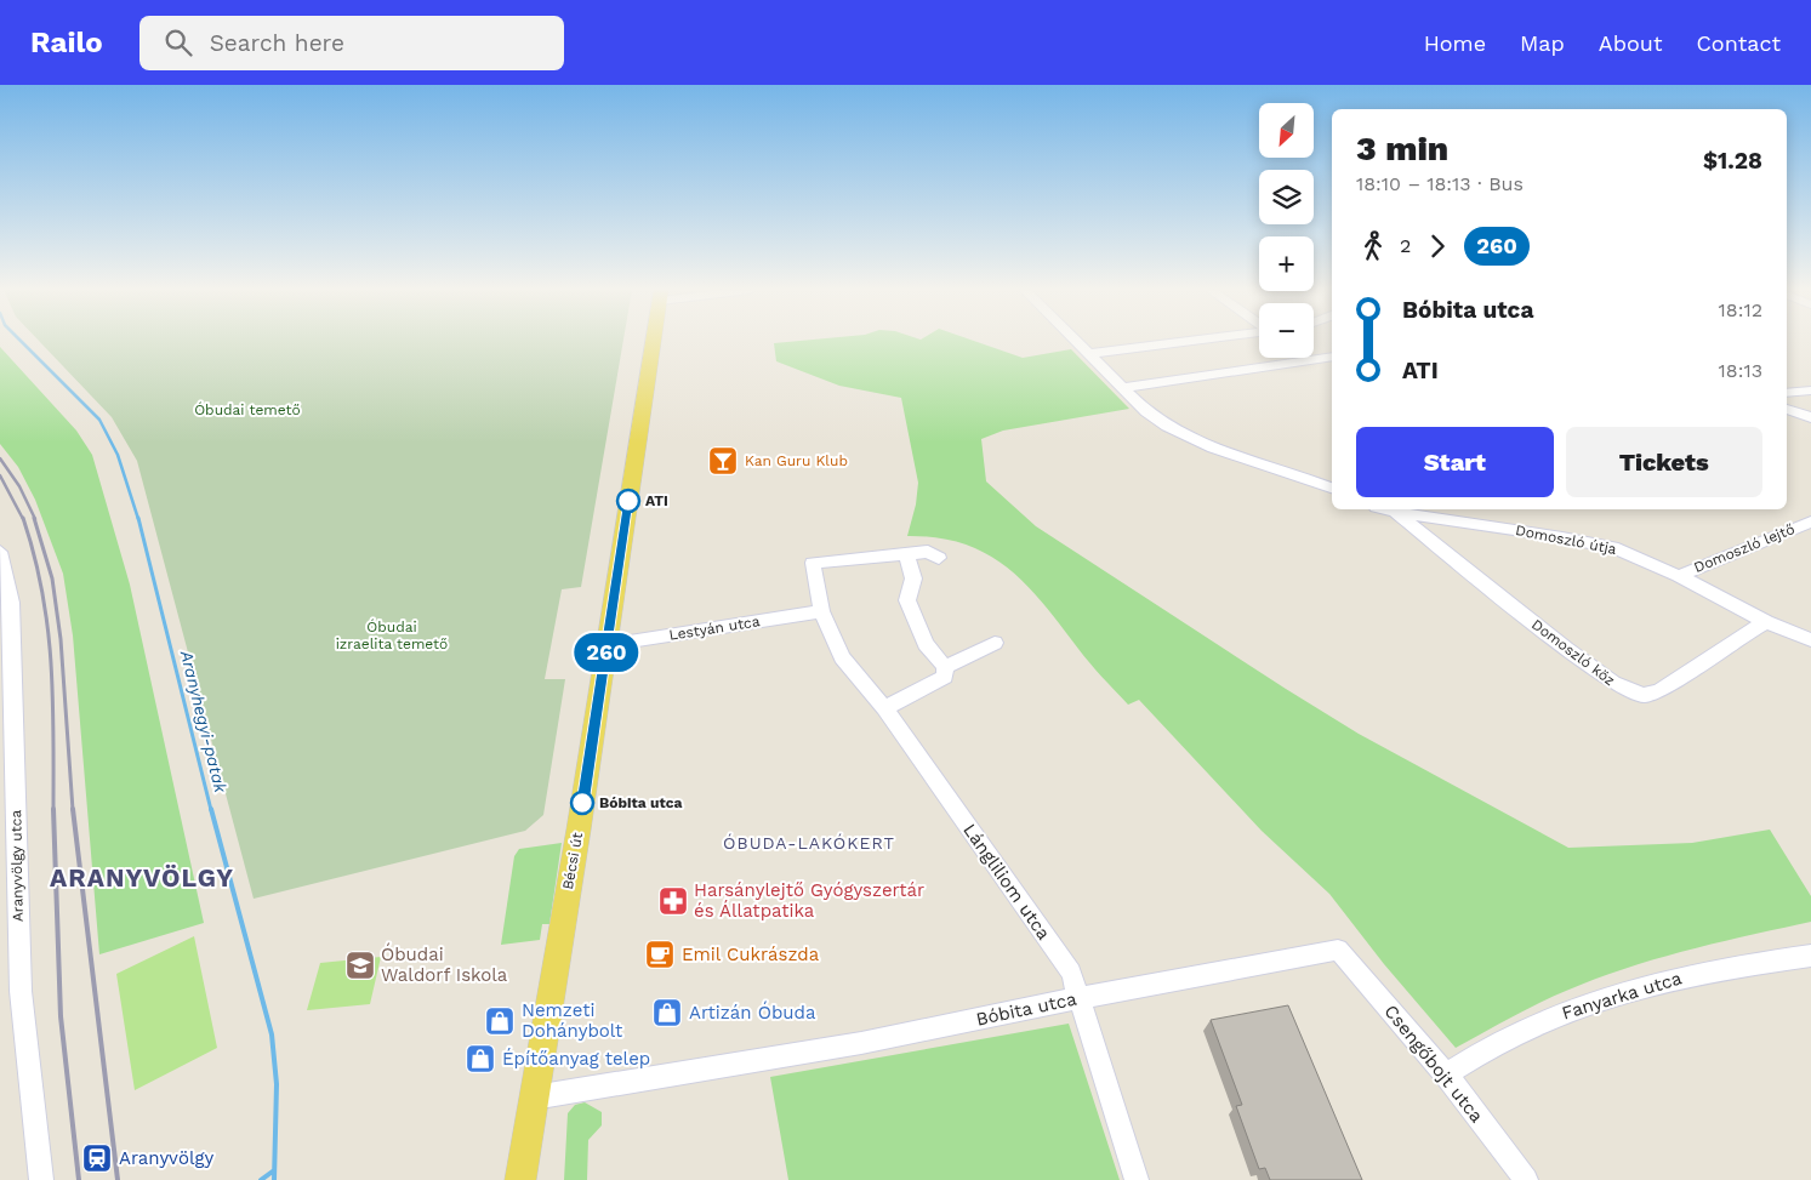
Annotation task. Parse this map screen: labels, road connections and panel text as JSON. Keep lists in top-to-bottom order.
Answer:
{
  "streets": {
    "main road": ["Bécsi út"],
    "street": [
      "Domoszló útja",
      "Domoszló lejtő",
      "Lestyán utca",
      "Domoszló köz",
      "Aranyvölgy utca",
      "Lángliliom utca",
      "Fanyarka utca",
      "Bóbita utca",
      "Csengőbojt utca"
    ]
  },
  "crossings": [
    ["Domoszló útja", "Domoszló lejtő"],
    ["Domoszló útja", "Domoszló köz"],
    ["Lestyán utca", "Bécsi út"],
    ["Lestyán utca", "Lángliliom utca"],
    ["Bécsi út", "Bóbita utca"],
    ["Lángliliom utca", "Bóbita utca"],
    ["Fanyarka utca", "Csengőbojt utca"],
    ["Bóbita utca", "Csengőbojt utca"]
  ],
  "districts": ["ÓBUDA-LAKÓKERT", "ARANYVÖLGY"],
  "water": ["Aranyhegyi-patak"],
  "parks": ["Óbudai temető", "Óbudai izraelita temető"],
  "places": {
    "bar": ["Kan Guru Klub"],
    "other": ["ATI", "Bóbita utca"],
    "pharmacy": ["Harsánylejtő Gyógyszertár és Állatpatika"],
    "cafe": ["Emil Cukrászda"],
    "school or university": ["Óbudai Waldorf Iskola"],
    "shop": ["Artizán Óbuda", "Nemzeti Dohánybolt", "Építőanyag telep"],
    "station": ["Aranyvölgy"]
  },
  "lines": ["bus line 260"],
  "north": "bottom left",
  "page": {
    "header": "Railo",
    "search": "Search here",
    "nav": [
      "Home",
      "Map",
      "About",
      "Contact"
    ],
    "on_map": "260",
    "map_buttons": ["+", "−"],
    "heading": ["3 min", "18:10 – 18:13 · Bus", "$1.28"],
    "legs": ["2", "260"],
    "list": [
      {
        "name": "Bóbita utca",
        "value": "18:12"
      },
      {
        "name": "ATI",
        "value": "18:13"
      }
    ],
    "buttons": ["Start", "Tickets"]
  }
}
